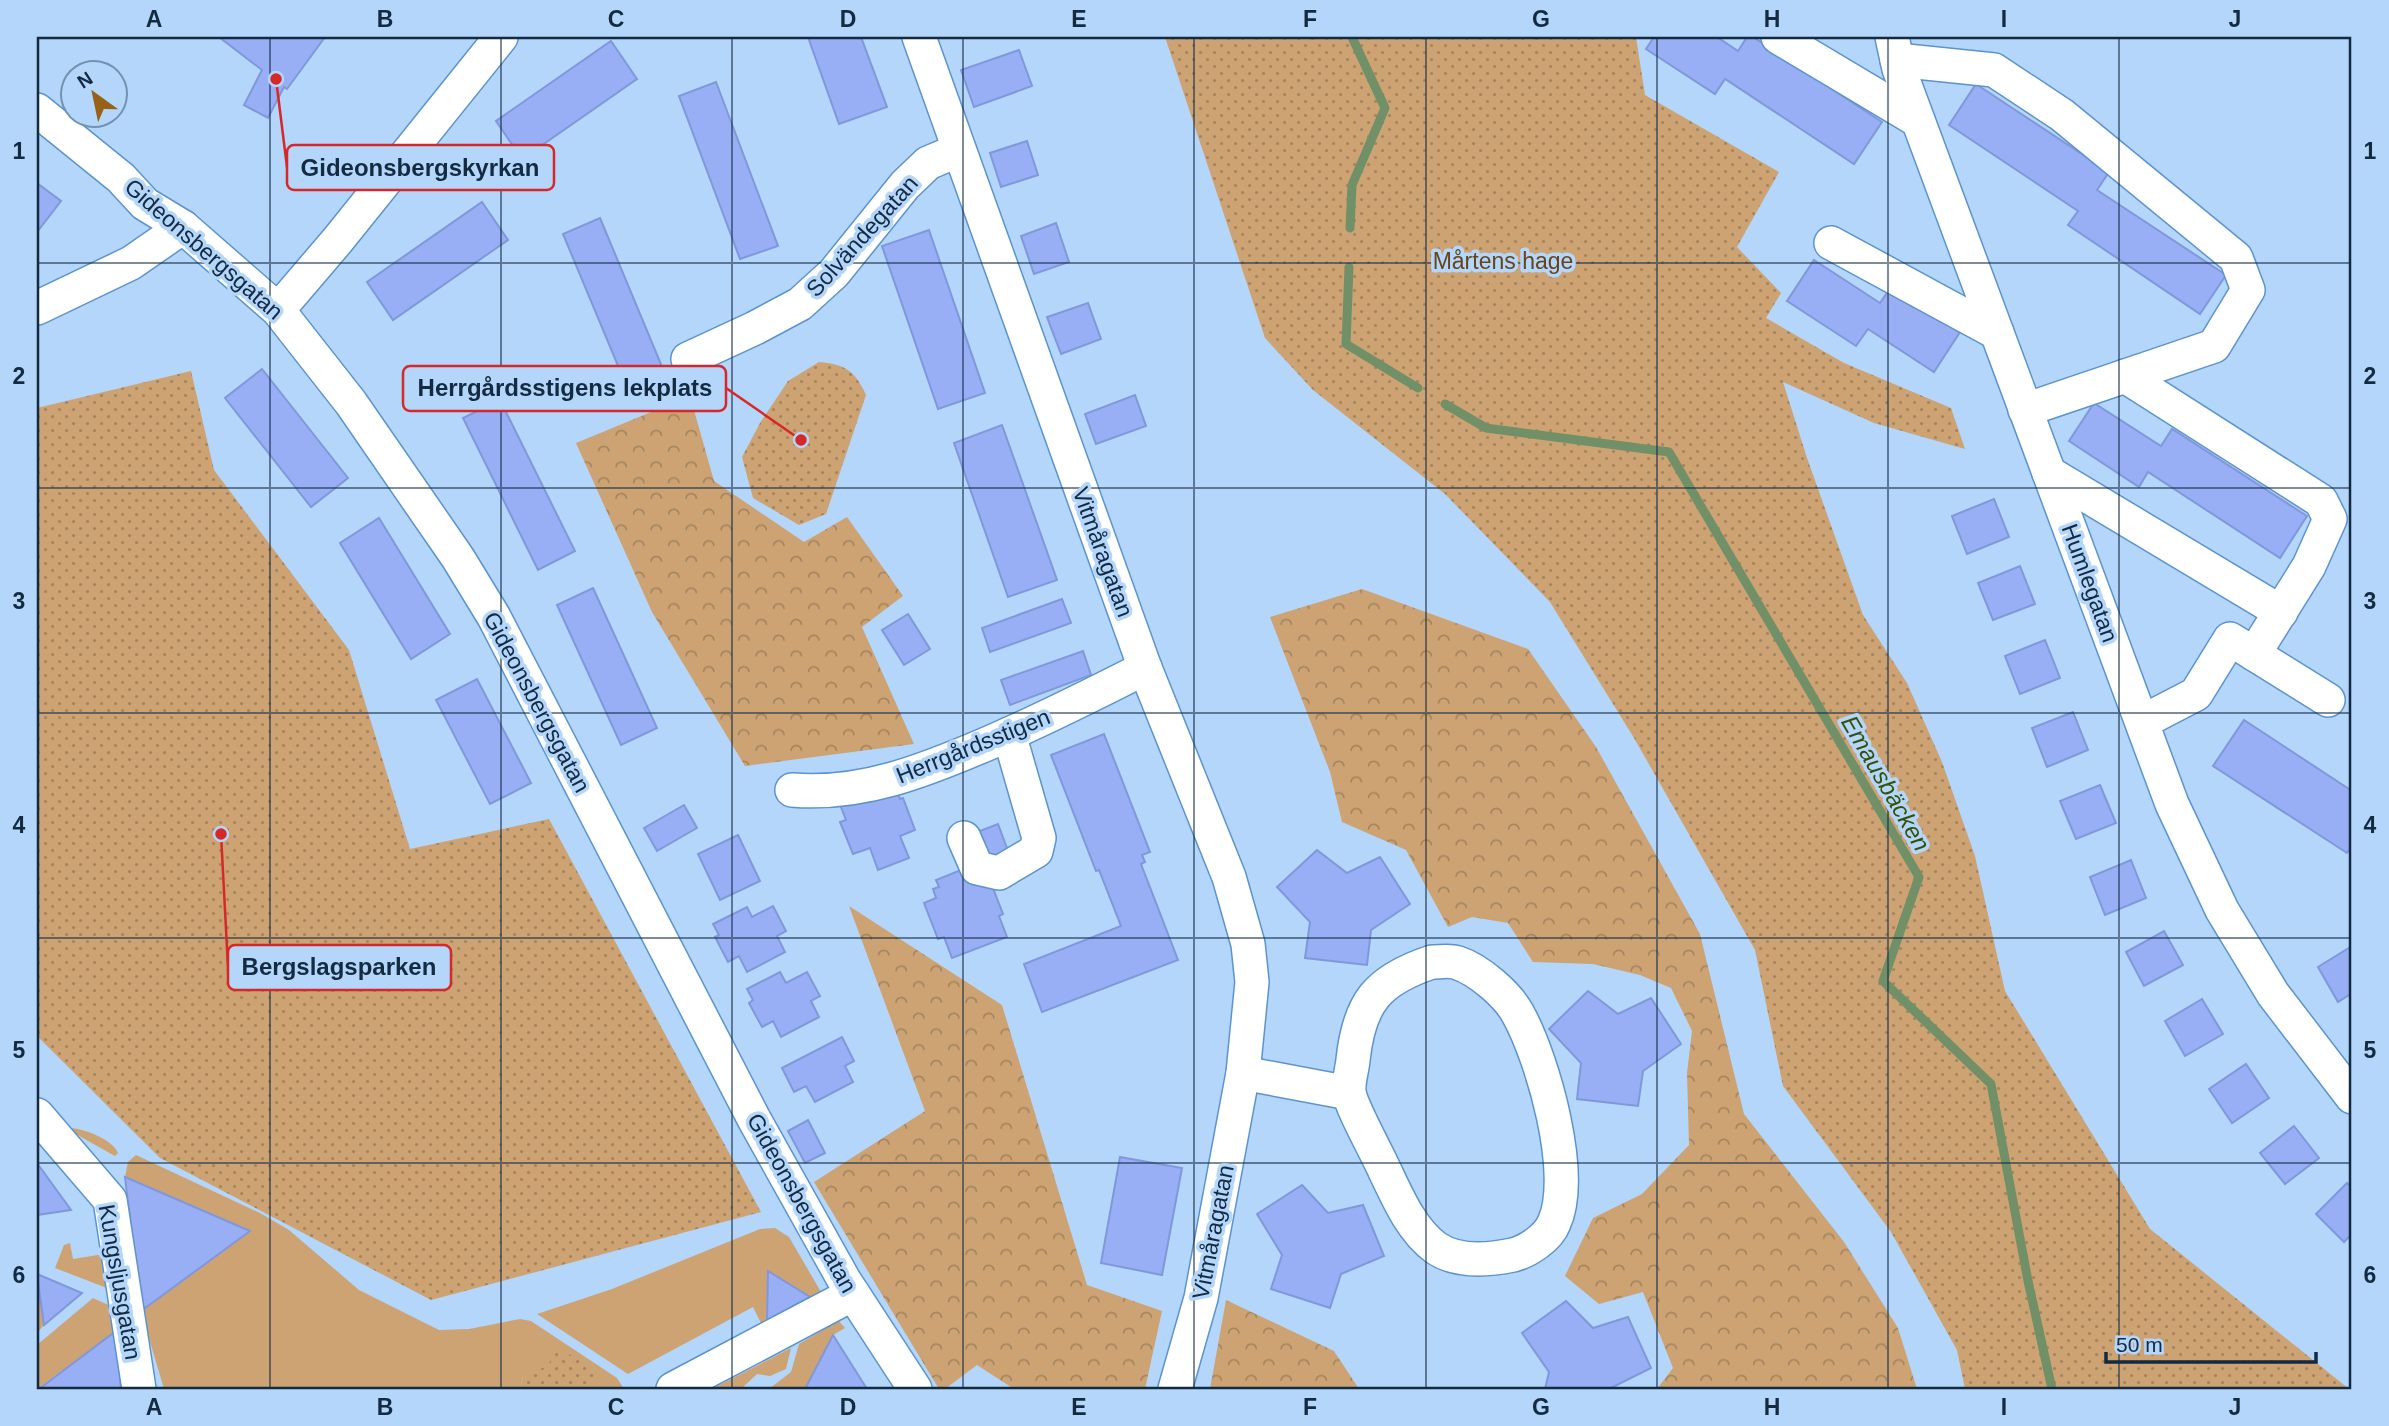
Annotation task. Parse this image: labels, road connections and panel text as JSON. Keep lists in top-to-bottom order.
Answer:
{
  "streets": {
    "street": [
      "Solvändegatan",
      "Gideonsbergsgatan",
      "Vitmåragatan",
      "Humlegatan",
      "Herrgårdsstigen",
      "Kungsljusgatan"
    ]
  },
  "crossings": [
    ["Solvändegatan", "Vitmåragatan"],
    ["Vitmåragatan", "Herrgårdsstigen"]
  ],
  "water": ["Emausbäcken"],
  "parks": ["Mårtens hage"],
  "places": ["Gideonsbergskyrkan", "Herrgårdsstigens lekplats", "Bergslagsparken"],
  "scale_bar": "50 m",
  "north": "top left",
  "grid": {
    "columns": [
      "A",
      "B",
      "C",
      "D",
      "E",
      "F",
      "G",
      "H",
      "I",
      "J"
    ],
    "rows": [
      "1",
      "2",
      "3",
      "4",
      "5",
      "6"
    ]
  }
}
